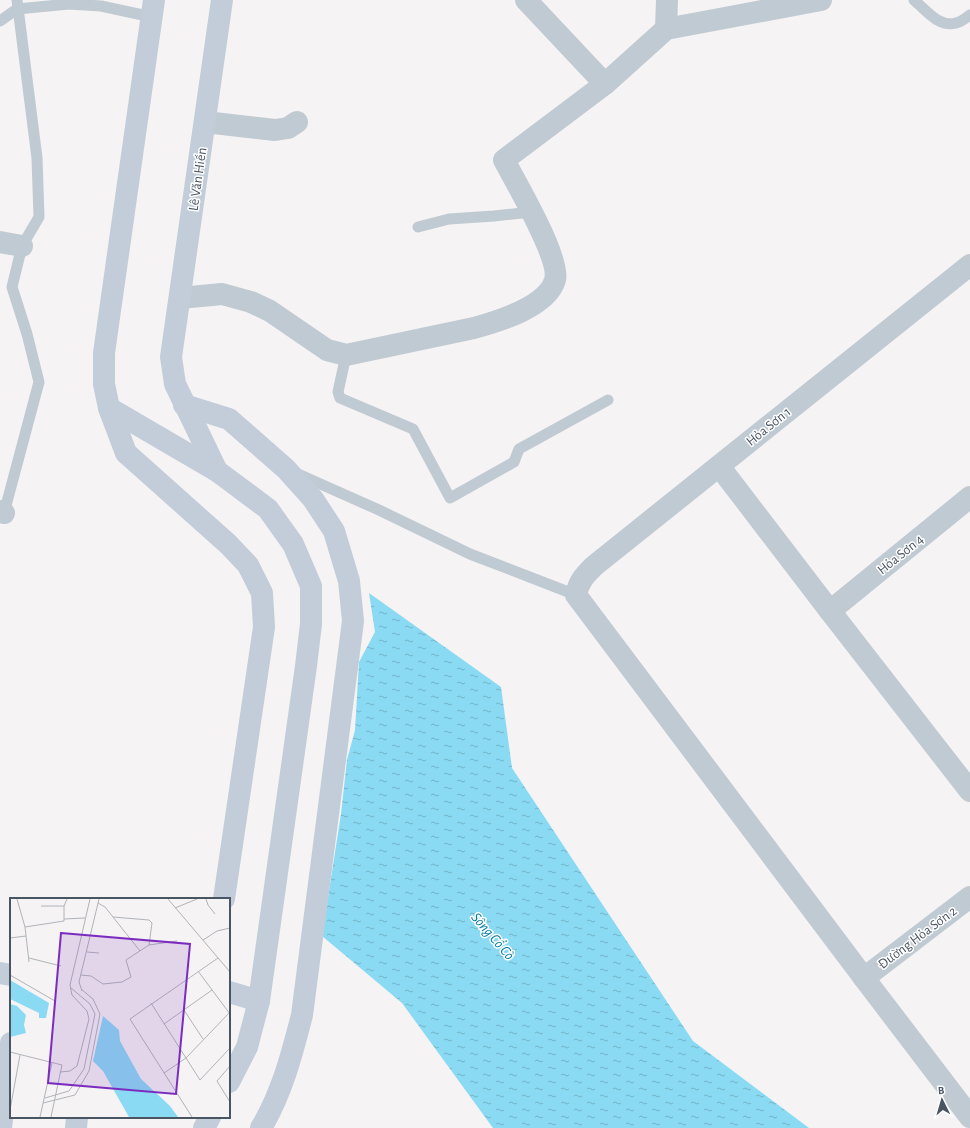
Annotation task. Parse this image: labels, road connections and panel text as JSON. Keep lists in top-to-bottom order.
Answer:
{
  "streets": {
    "main road": ["Lê Văn Hiến"],
    "street": ["Hỏa Sơn 1", "Hỏa Sơn 4", "Đường Hỏa Sơn 2"]
  },
  "water": ["Sông Cổ Cò"],
  "north": "top"
}
